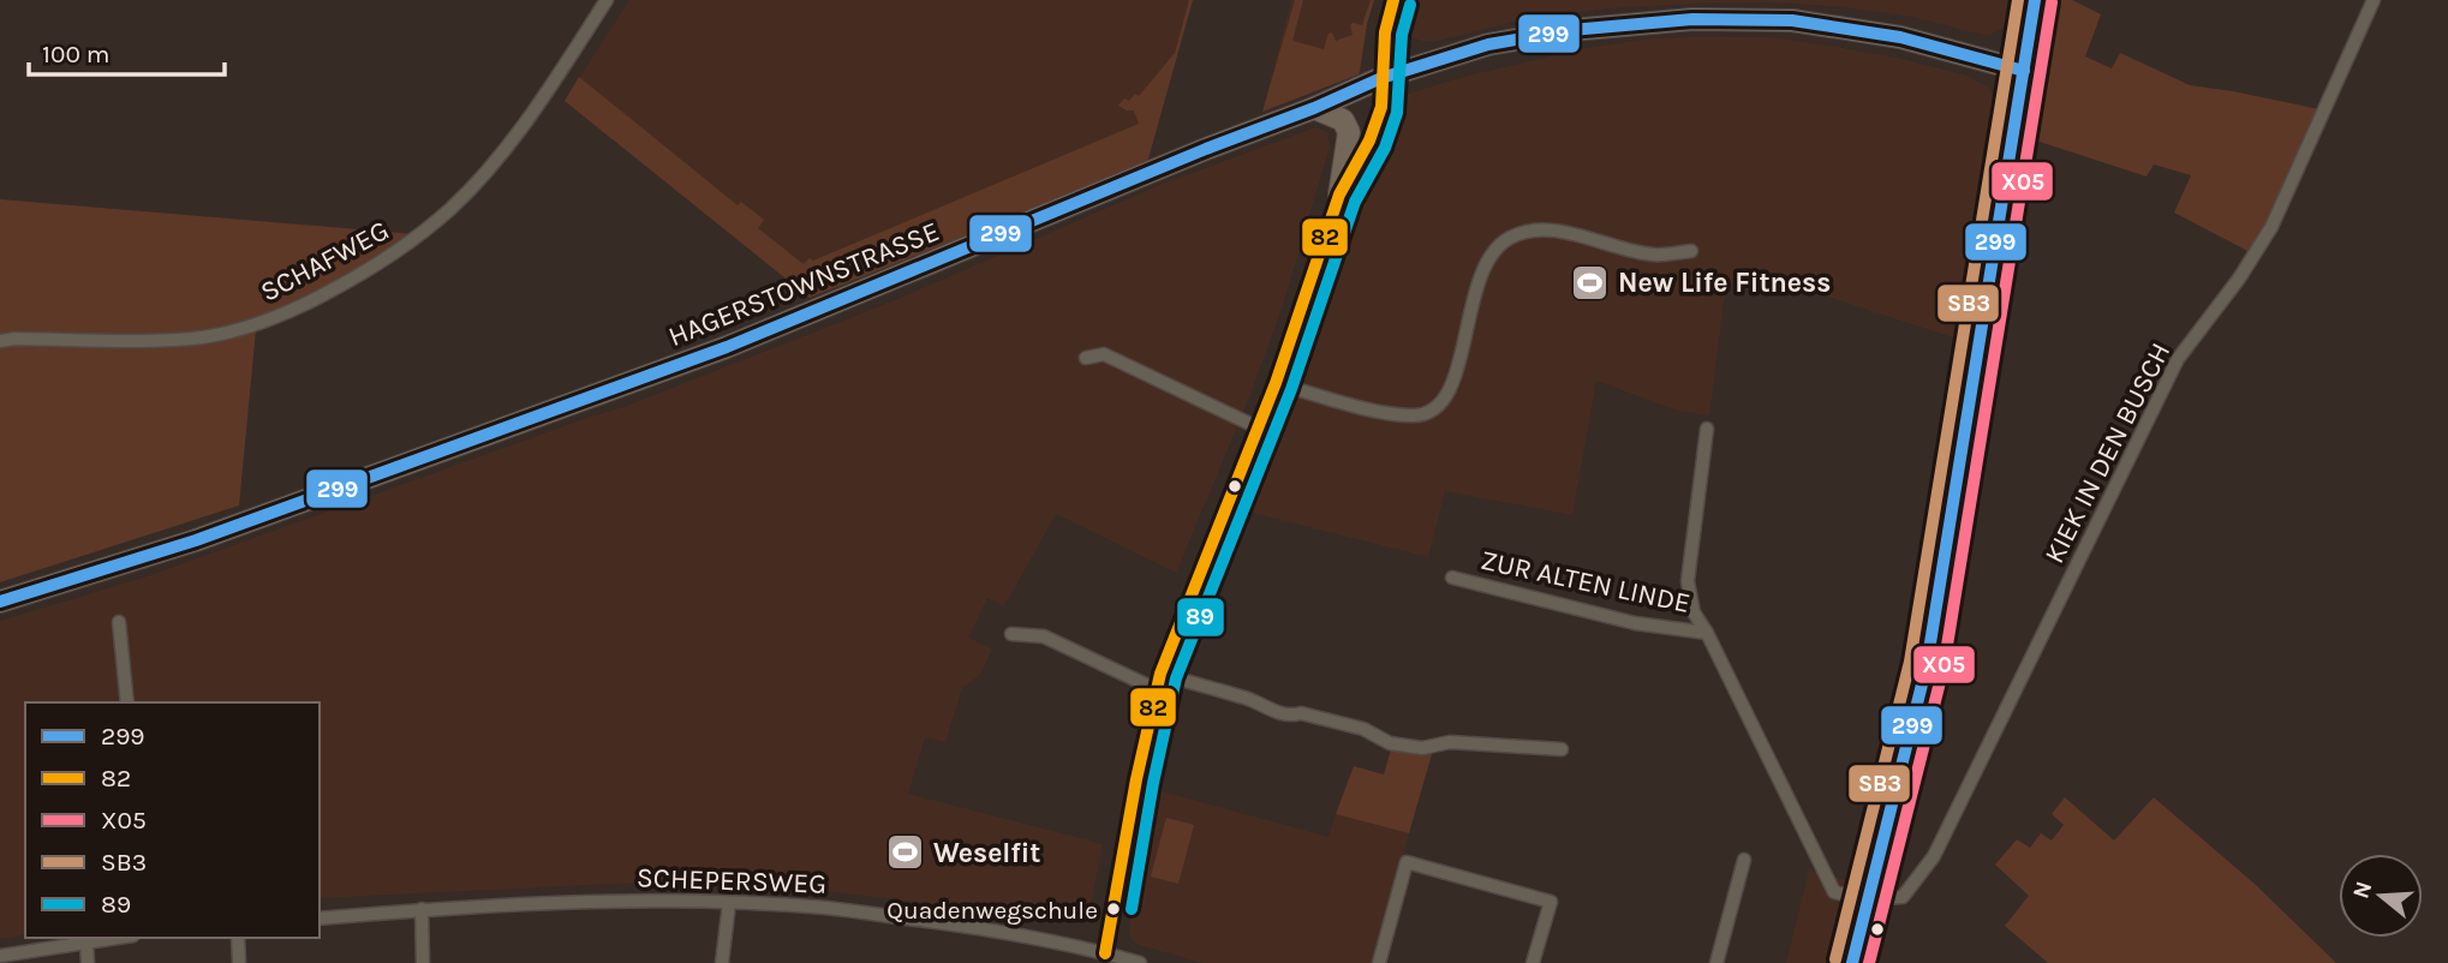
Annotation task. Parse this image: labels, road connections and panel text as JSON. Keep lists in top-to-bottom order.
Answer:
{
  "streets": {
    "main road": ["HAGERSTOWNSTRASSE"],
    "street": [
      "SCHAFWEG",
      "KIEK IN DEN BUSCH",
      "ZUR ALTEN LINDE",
      "SCHEPERSWEG"
    ]
  },
  "places": {
    "sports": ["New Life Fitness", "Weselfit"],
    "other": ["Quadenwegschule"]
  },
  "lines": [
    "transit line 299",
    "transit line 82",
    "transit line SB3",
    "transit line X05",
    "transit line 89"
  ],
  "legend": [
    "299",
    "82",
    "X05",
    "SB3",
    "89"
  ],
  "scale_bar": "100 m",
  "north": "left"
}
